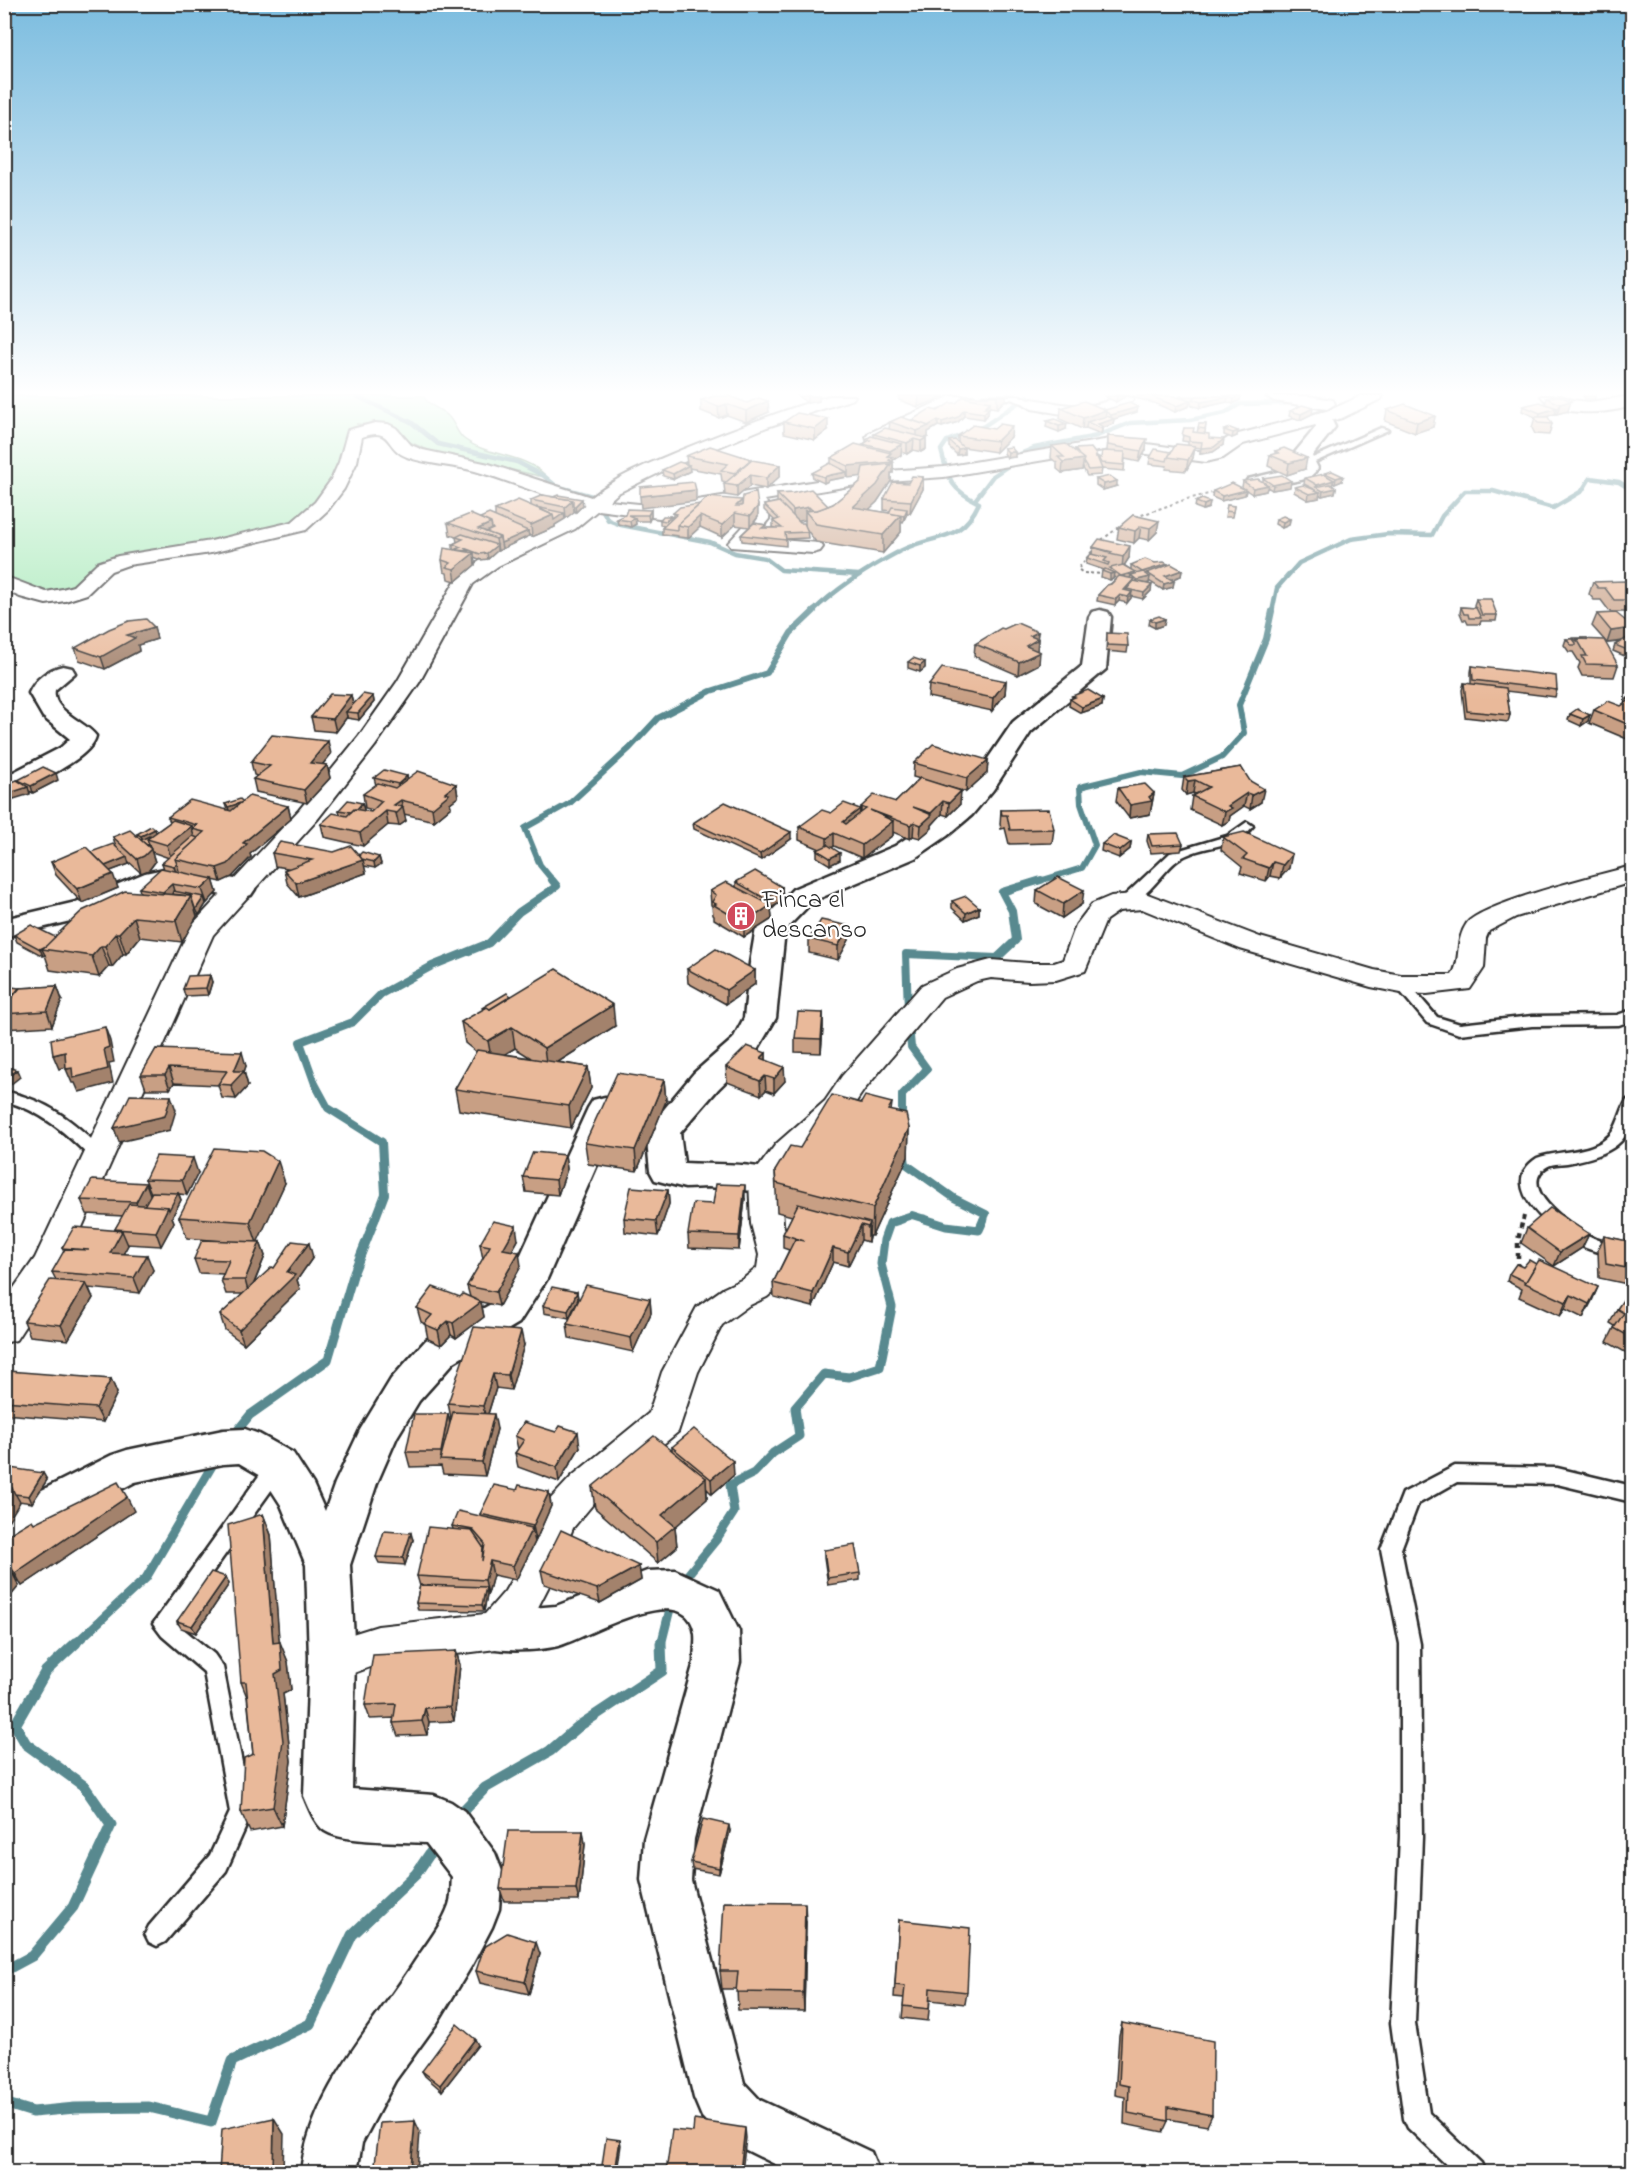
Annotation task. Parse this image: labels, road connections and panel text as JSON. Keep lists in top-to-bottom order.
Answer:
{
  "places": {
    "building": ["Finca el descanso"]
  }
}
